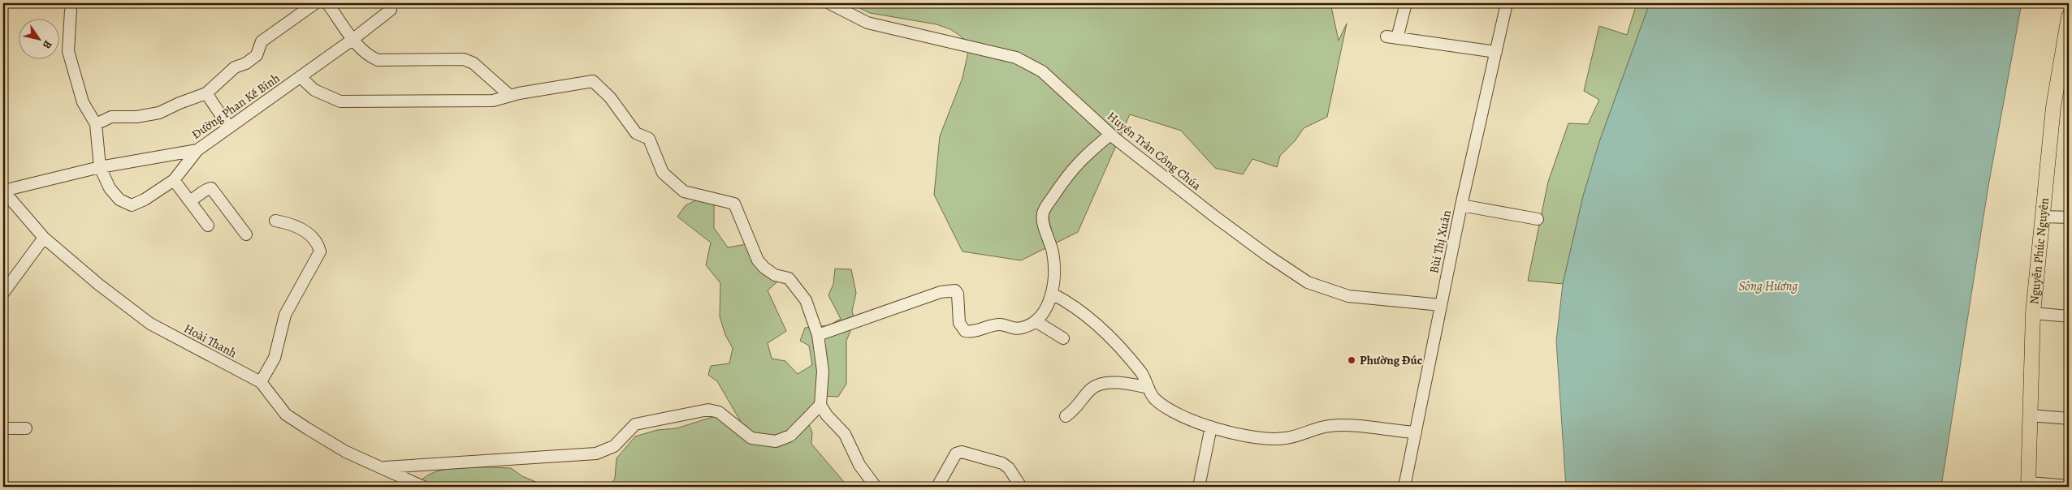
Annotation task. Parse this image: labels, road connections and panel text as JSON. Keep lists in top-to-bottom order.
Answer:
{
  "streets": {
    "main road": ["Nguyễn Phúc Nguyên"],
    "street": [
      "Đường Phan Kế Bính",
      "Huyền Trân Công Chúa",
      "Bùi Thị Xuân",
      "Hoài Thanh"
    ]
  },
  "crossings": [
    ["Đường Phan Kế Bính", "Hoài Thanh"],
    ["Huyền Trân Công Chúa", "Bùi Thị Xuân"]
  ],
  "water": ["Sông Hương"],
  "places": ["Phường Đúc"],
  "north": "bottom right"
}
